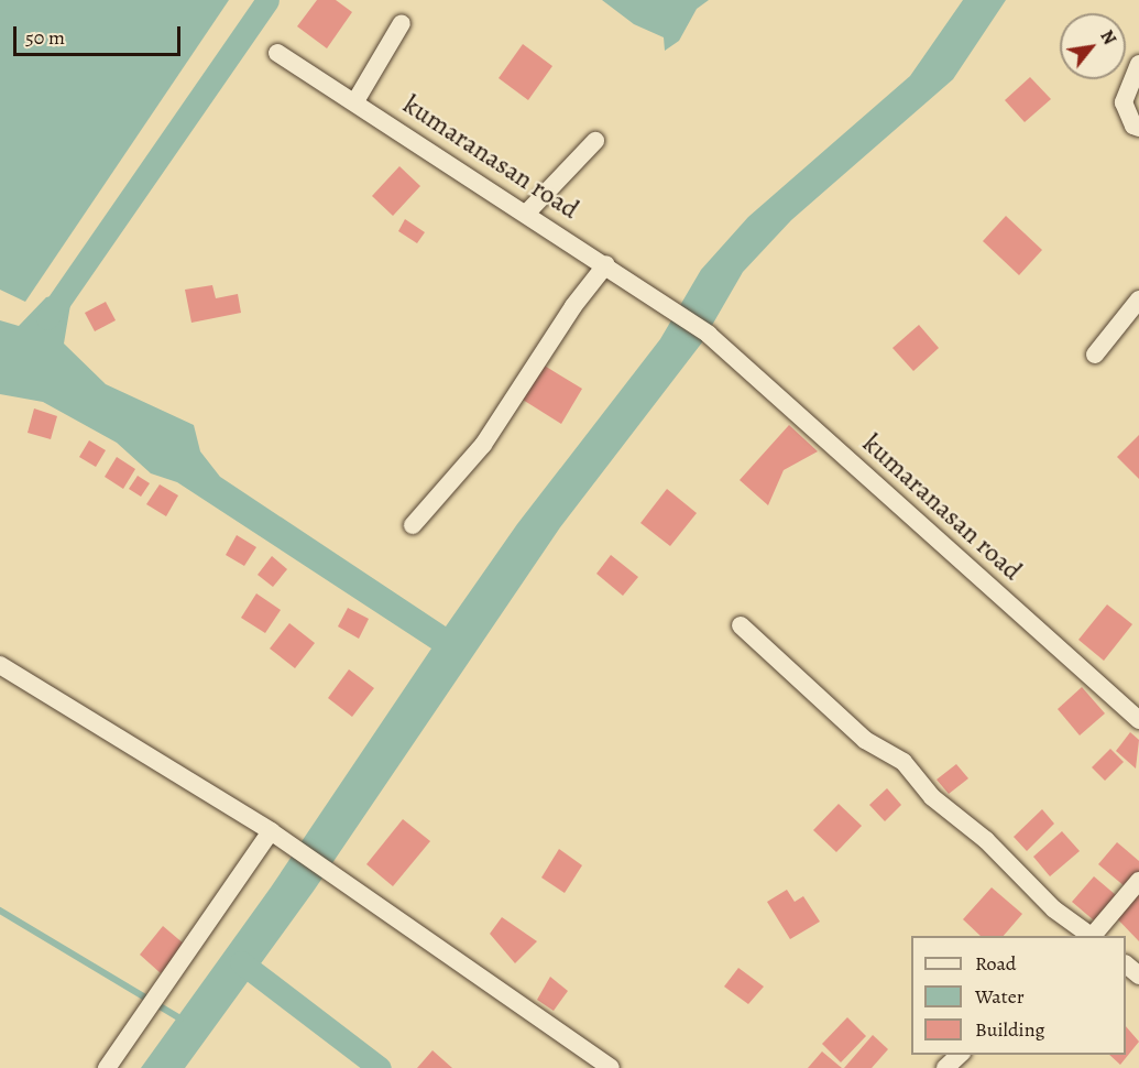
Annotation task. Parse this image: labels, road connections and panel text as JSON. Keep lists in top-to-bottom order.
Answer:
{
  "streets": {
    "street": ["kumaranasan road"]
  },
  "legend": ["Road", "Water", "Building"],
  "scale_bar": "50 m",
  "north": "top right"
}
